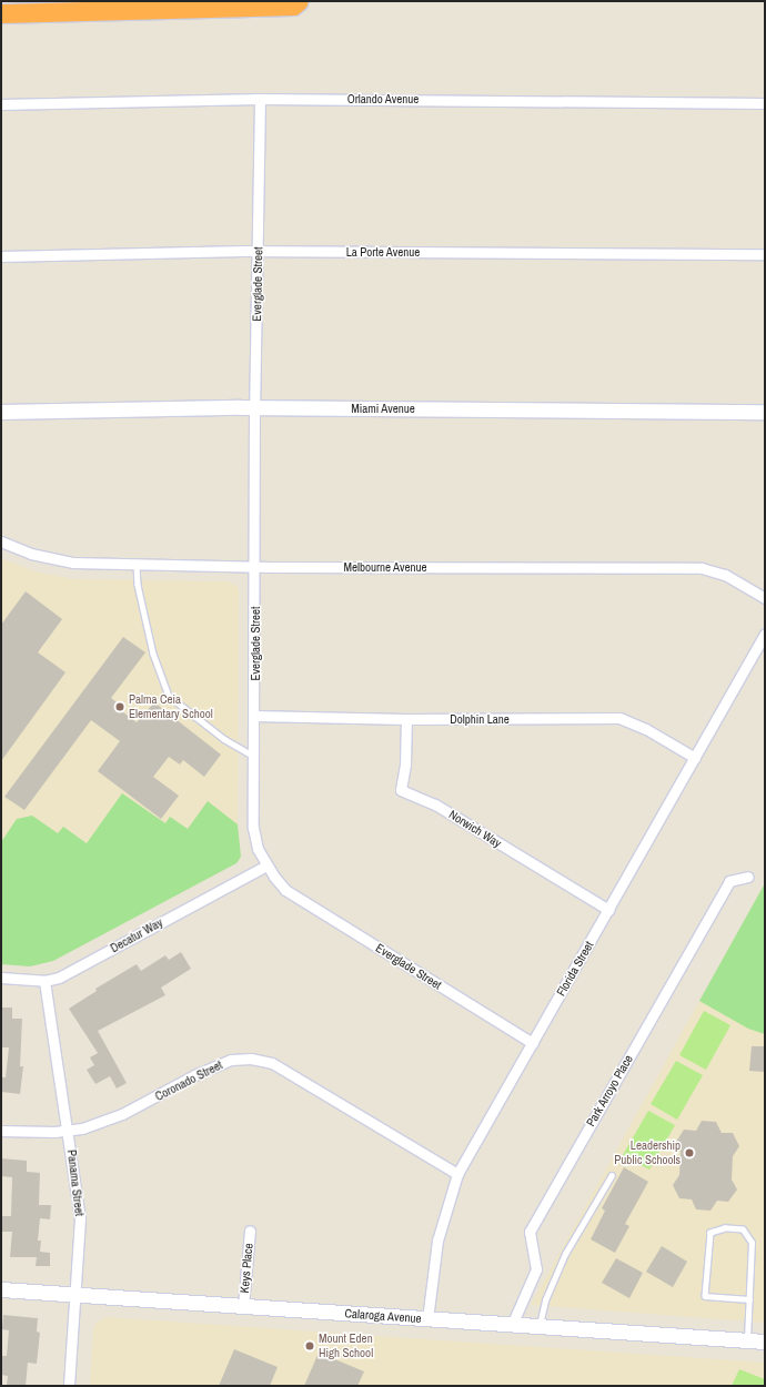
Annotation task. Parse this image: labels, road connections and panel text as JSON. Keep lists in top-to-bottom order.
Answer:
{
  "streets": {
    "street": [
      "Orlando Avenue",
      "La Porte Avenue",
      "Everglade Street",
      "Miami Avenue",
      "Melbourne Avenue",
      "Dolphin Lane",
      "Norwich Way",
      "Decatur Way",
      "Florida Street",
      "Coronado Street",
      "Park Arroyo Place",
      "Panama Street",
      "Keys Place",
      "Calaroga Avenue"
    ]
  },
  "crossings": [
    ["Orlando Avenue", "Everglade Street"],
    ["La Porte Avenue", "Everglade Street"],
    ["Everglade Street", "Miami Avenue"],
    ["Everglade Street", "Melbourne Avenue"],
    ["Everglade Street", "Dolphin Lane"],
    ["Everglade Street", "Decatur Way"],
    ["Everglade Street", "Florida Street"],
    ["Dolphin Lane", "Norwich Way"],
    ["Dolphin Lane", "Florida Street"],
    ["Norwich Way", "Florida Street"],
    ["Decatur Way", "Panama Street"],
    ["Florida Street", "Coronado Street"],
    ["Florida Street", "Calaroga Avenue"],
    ["Coronado Street", "Panama Street"],
    ["Park Arroyo Place", "Calaroga Avenue"],
    ["Panama Street", "Calaroga Avenue"],
    ["Keys Place", "Calaroga Avenue"]
  ],
  "places": ["Palma Ceia Elementary School", "Leadership Public Schools", "Mount Eden High School"]
}
